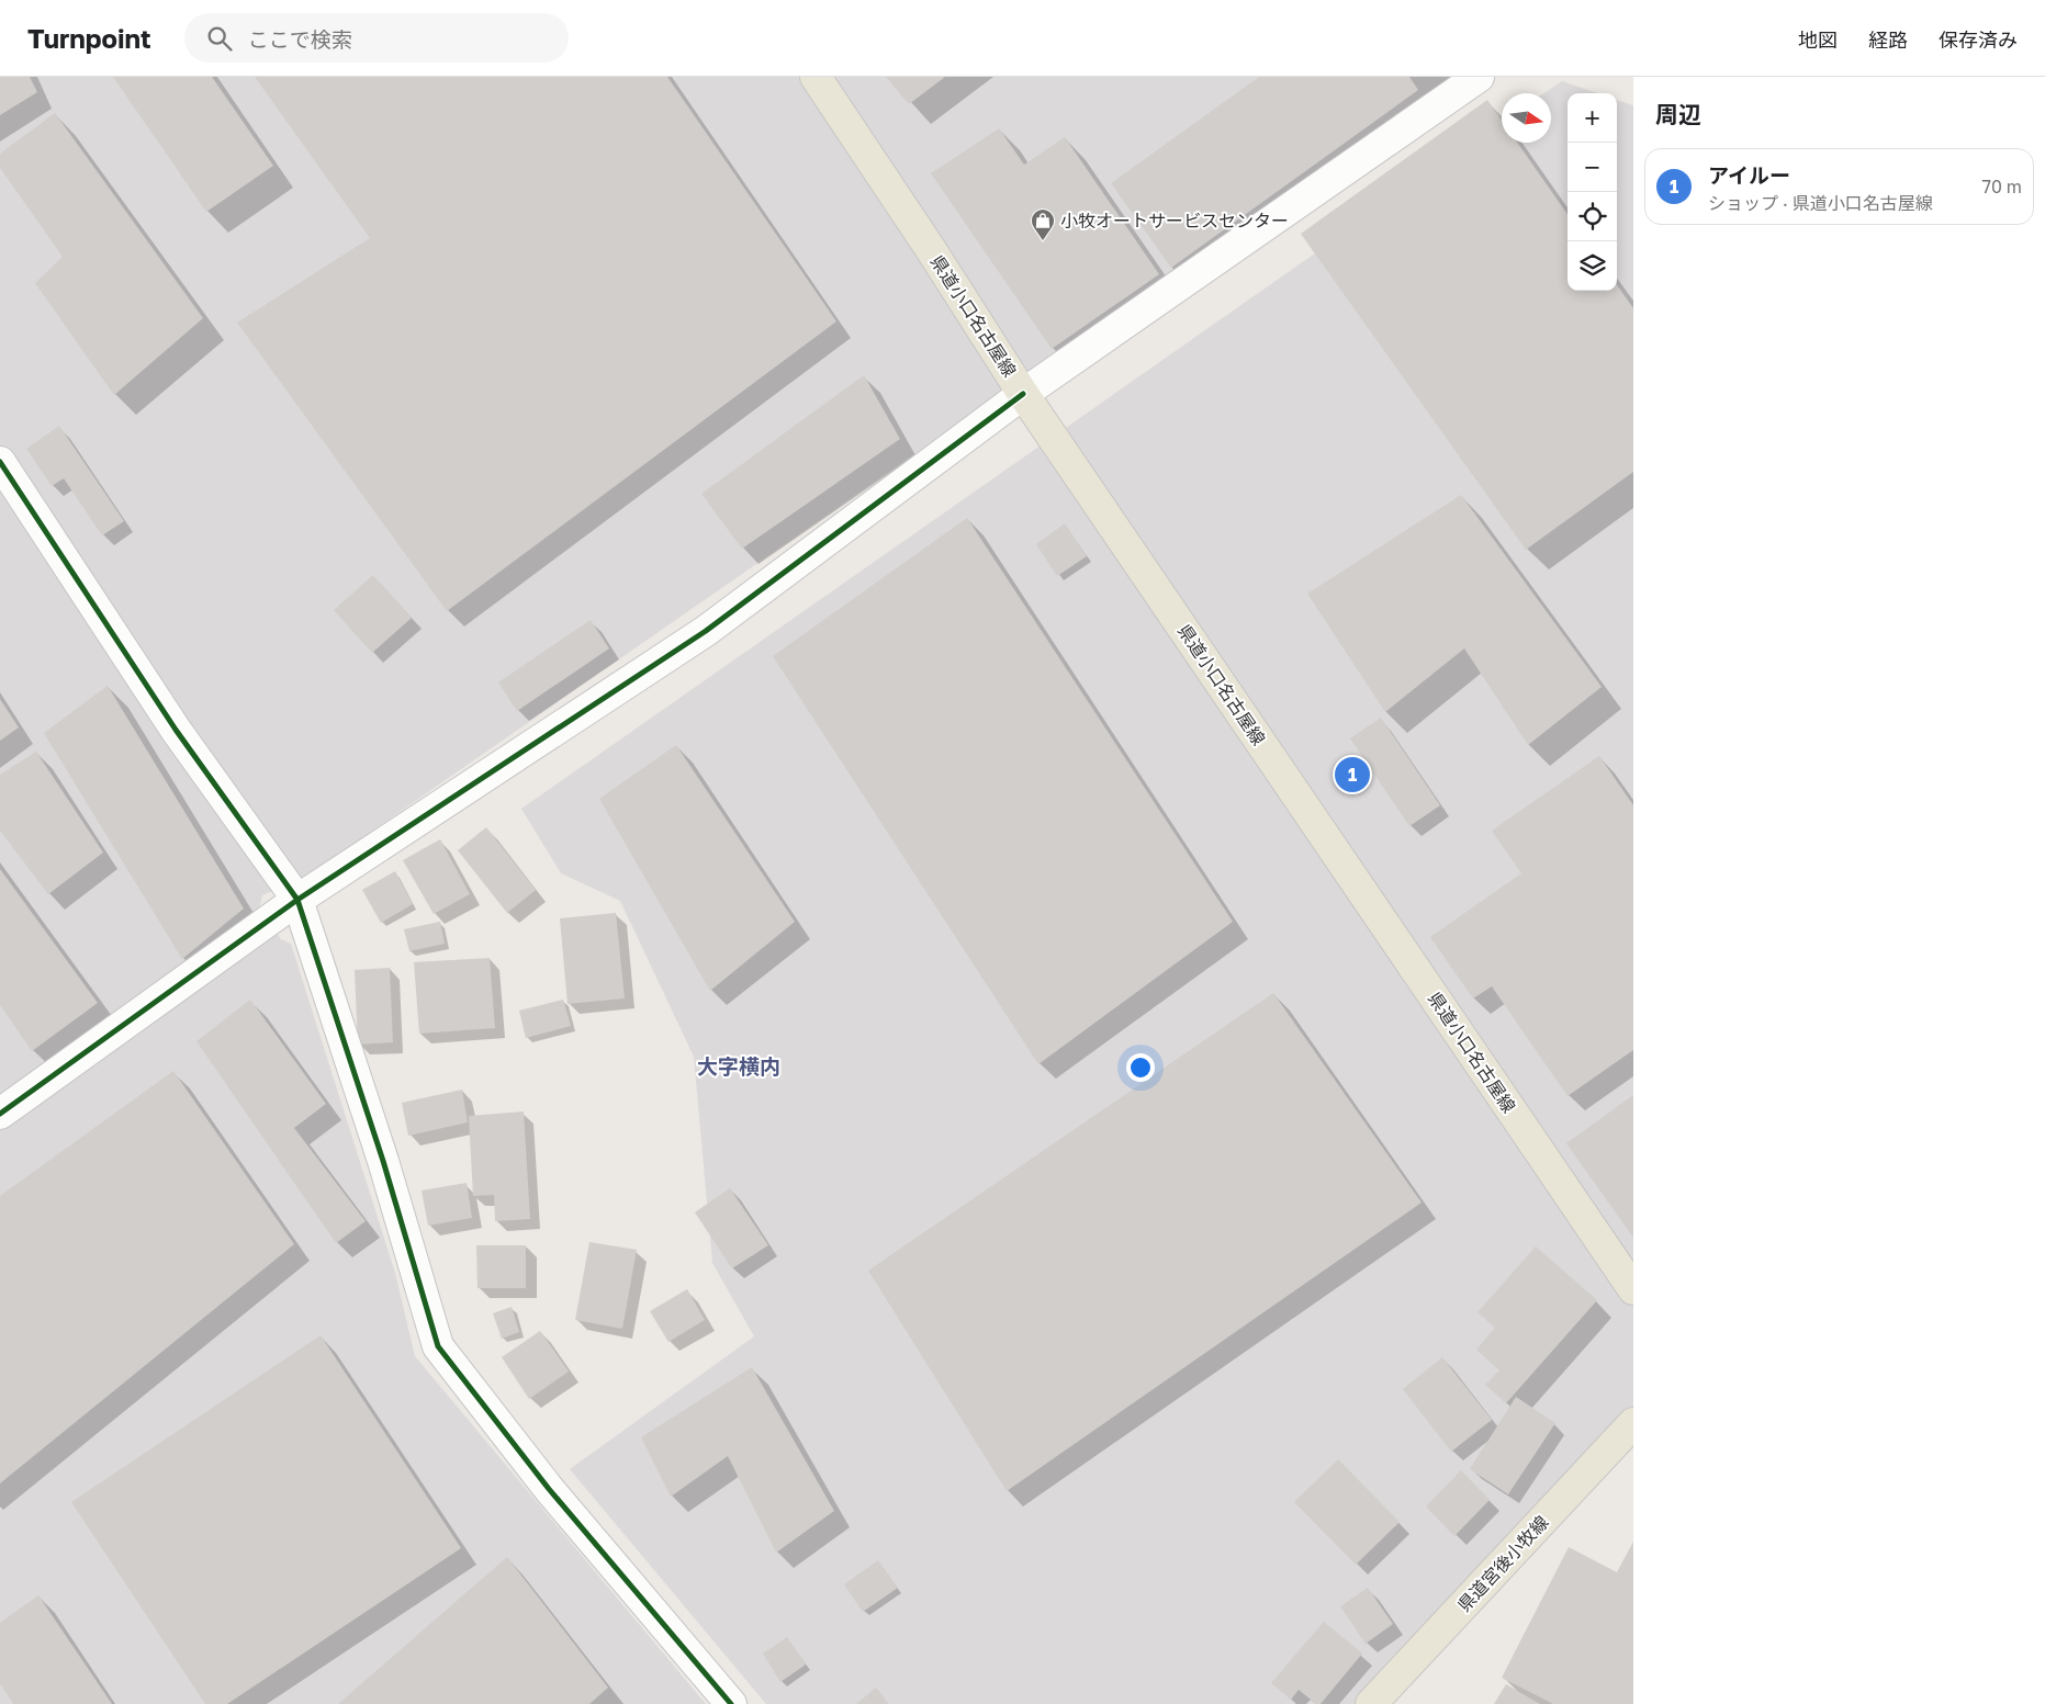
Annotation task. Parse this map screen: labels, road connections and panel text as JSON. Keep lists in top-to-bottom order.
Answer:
{
  "streets": {
    "main road": ["県道小口名古屋線", "県道宮後小牧線"]
  },
  "districts": ["大字横内"],
  "places": {
    "shop": ["小牧オートサービスセンター"]
  },
  "north": "right",
  "page": {
    "header": "Turnpoint",
    "search": "ここで検索",
    "nav": ["地図", "経路", "保存済み"],
    "heading": "周辺",
    "map_buttons": ["+", "−"],
    "list": [
      {
        "mark": "1",
        "name": "アイルー",
        "note": "ショップ · 県道小口名古屋線",
        "value": "70 m"
      }
    ],
    "pins": "1"
  }
}
